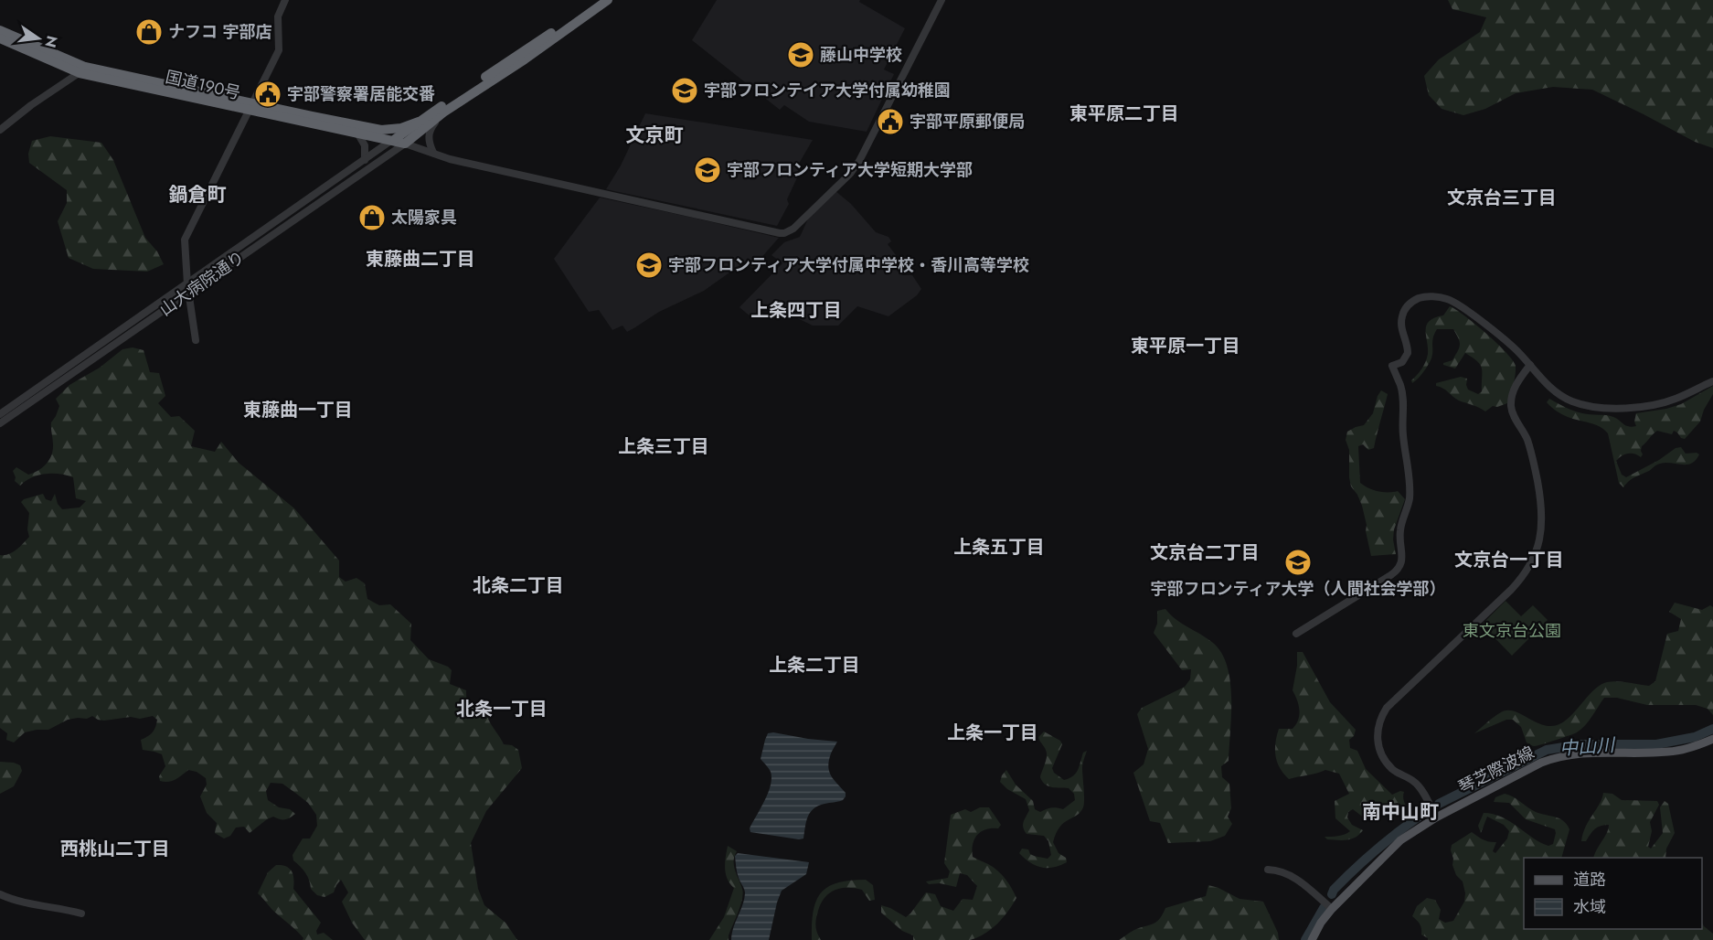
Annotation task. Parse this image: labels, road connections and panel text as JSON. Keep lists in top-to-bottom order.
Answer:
{
  "streets": {
    "highway": ["国道190号"],
    "main road": ["琴芝際波線"],
    "street": ["山大病院通り"]
  },
  "crossings": [
    ["国道190号", "山大病院通り"]
  ],
  "districts": [
    "東平原二丁目",
    "文京町",
    "鍋倉町",
    "文京台三丁目",
    "東藤曲二丁目",
    "上条四丁目",
    "東平原一丁目",
    "東藤曲一丁目",
    "上条三丁目",
    "上条五丁目",
    "文京台二丁目",
    "文京台一丁目",
    "北条二丁目",
    "上条二丁目",
    "北条一丁目",
    "上条一丁目",
    "南中山町",
    "西桃山二丁目"
  ],
  "water": ["中山川"],
  "parks": ["東文京台公園"],
  "places": {
    "shop": ["ナフコ 宇部店", "太陽家具"],
    "school or university": [
      "藤山中学校",
      "宇部フロンテイア大学付属幼稚園",
      "宇部フロンティア大学短期大学部",
      "宇部フロンティア大学付属中学校・香川高等学校",
      "宇部フロンティア大学（人間社会学部）"
    ],
    "public building": ["宇部警察署居能交番", "宇部平原郵便局"]
  },
  "legend": ["道路", "水域"],
  "north": "right"
}
